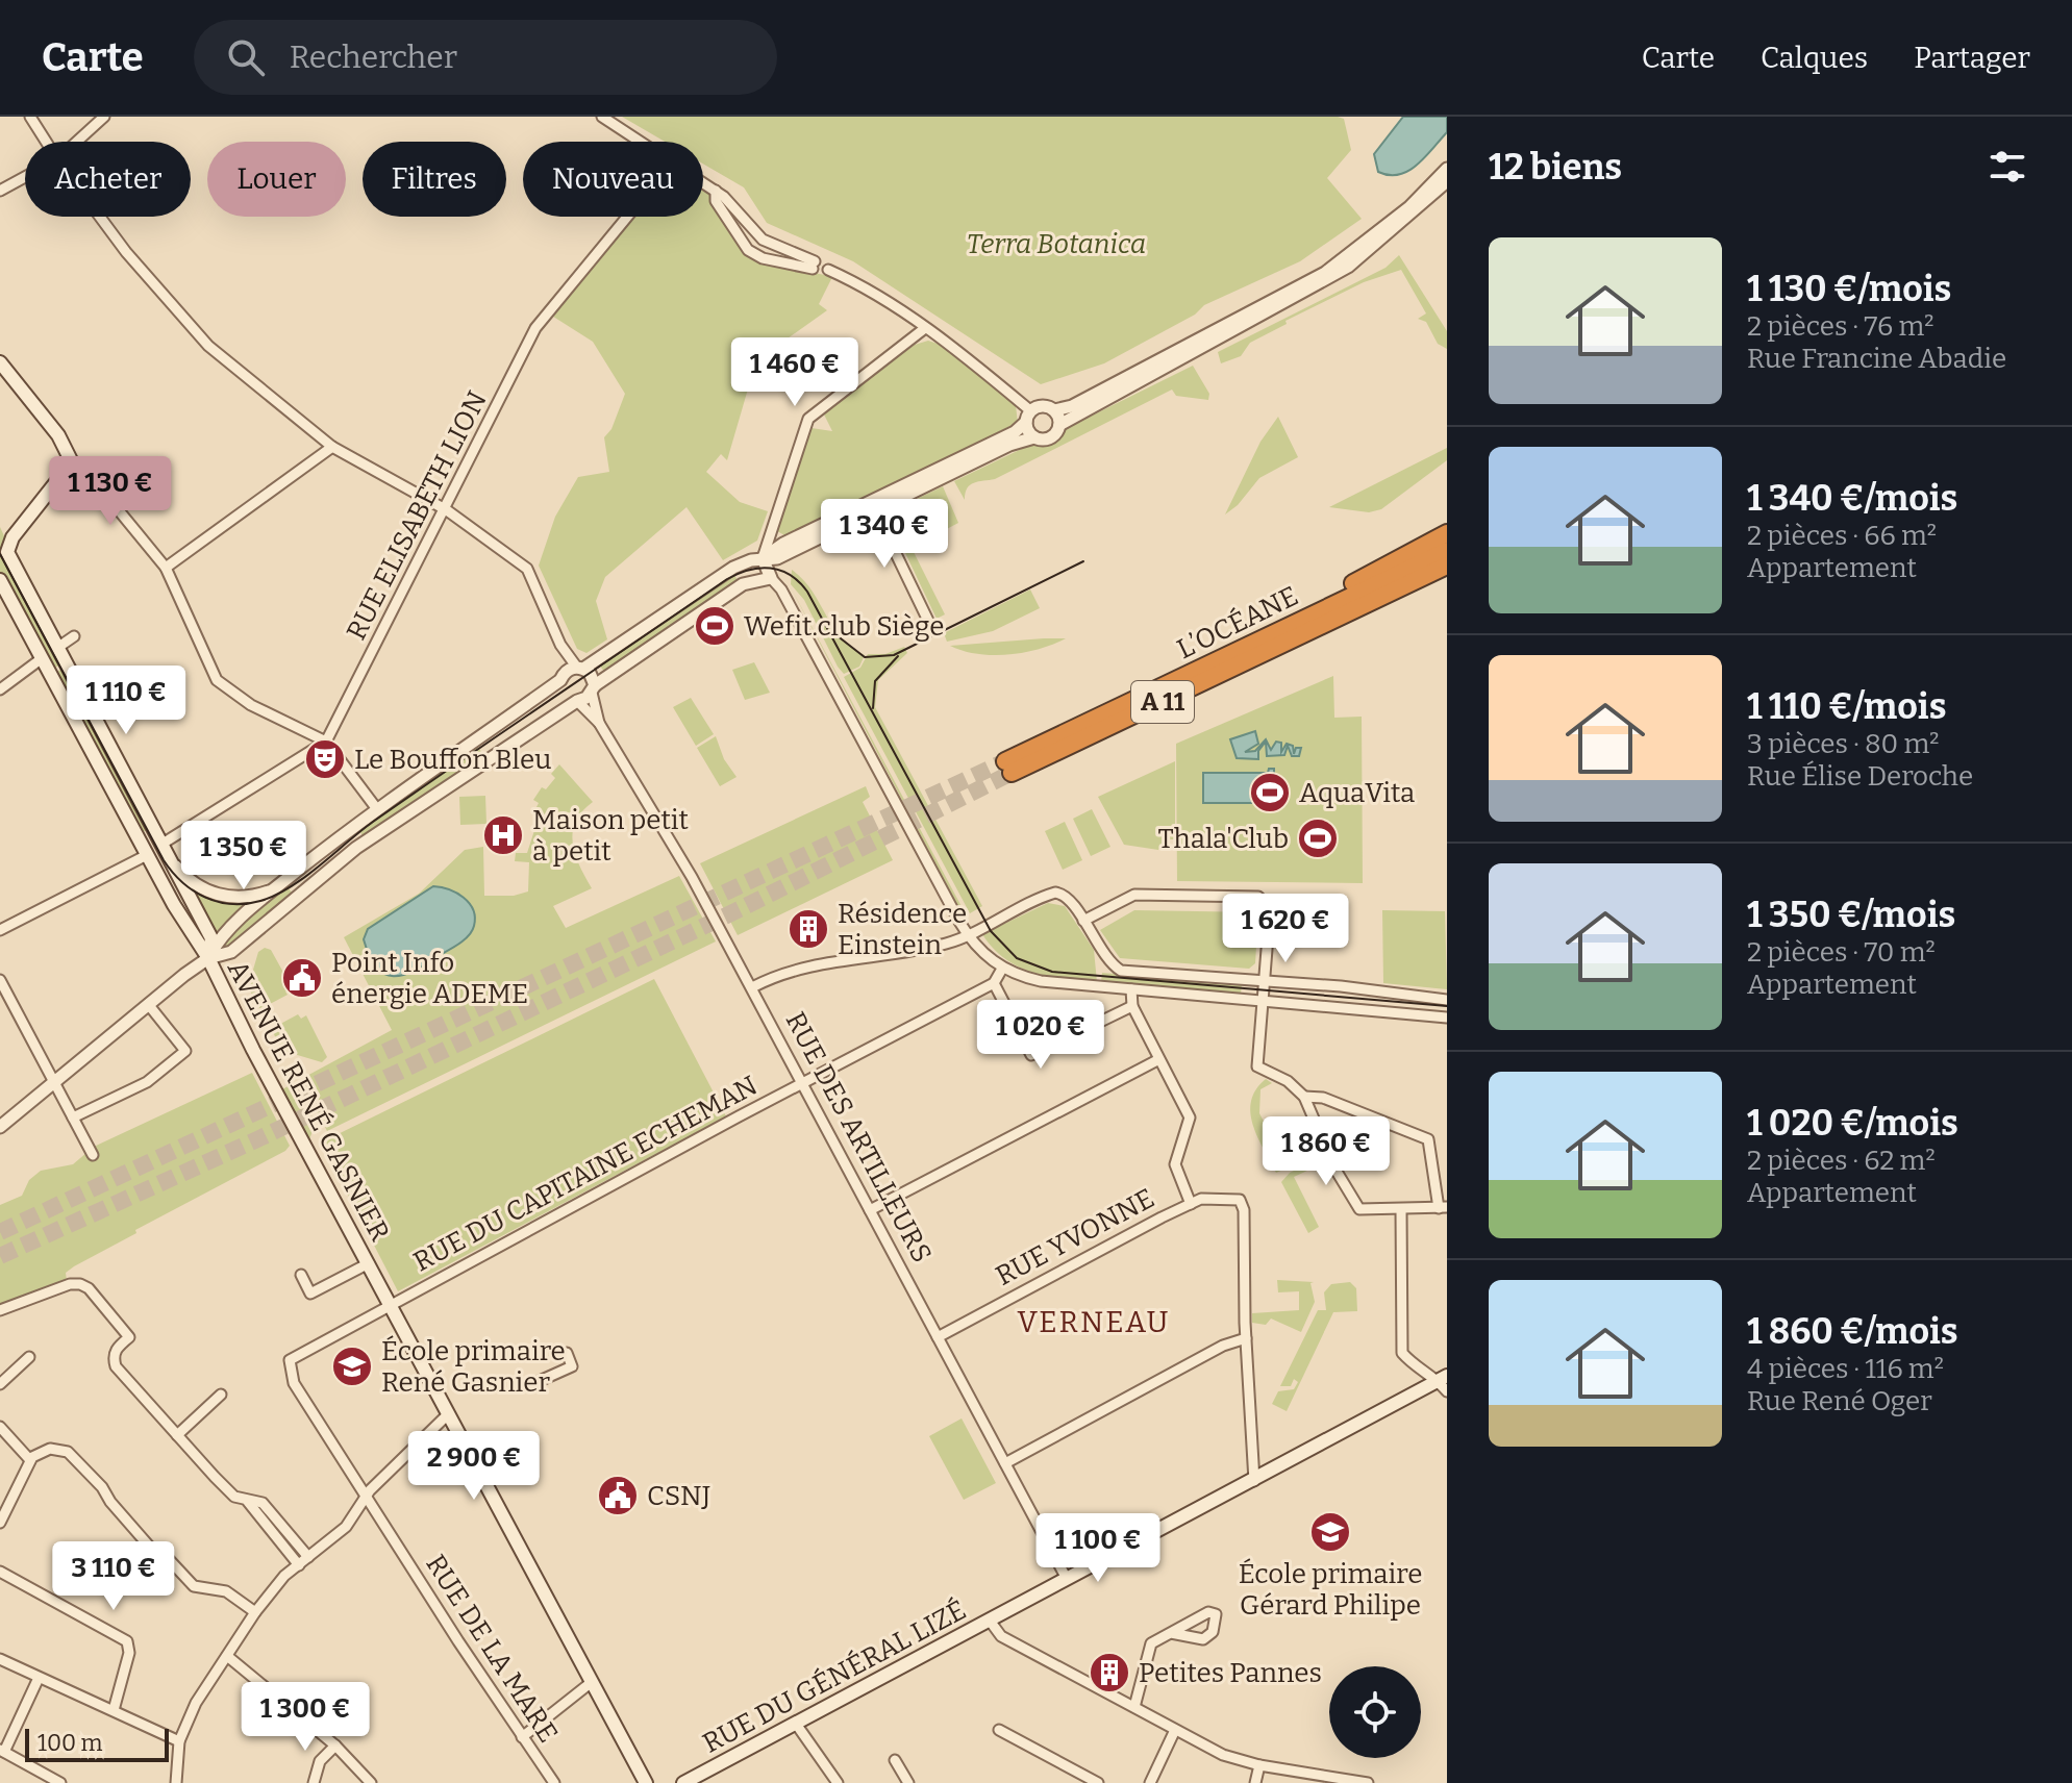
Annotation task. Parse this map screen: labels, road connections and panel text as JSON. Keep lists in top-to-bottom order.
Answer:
{
  "streets": {
    "highway": ["L’OCÉANE", "A 11"],
    "main road": ["AVENUE RENÉ GASNIER", "RUE DU GÉNÉRAL LIZÉ"],
    "street": [
      "RUE ELISABETH LION",
      "RUE DES ARTILLEURS",
      "RUE DU CAPITAINE ECHEMAN",
      "RUE YVONNE",
      "RUE DE LA MARE"
    ]
  },
  "crossings": [
    ["AVENUE RENÉ GASNIER", "RUE DU CAPITAINE ECHEMAN"],
    ["RUE DES ARTILLEURS", "RUE DU CAPITAINE ECHEMAN"],
    ["RUE DES ARTILLEURS", "RUE YVONNE"],
    ["RUE DES ARTILLEURS", "RUE DU GÉNÉRAL LIZÉ"],
    ["RUE DU CAPITAINE ECHEMAN", "RUE DE LA MARE"]
  ],
  "districts": ["VERNEAU"],
  "parks": ["Terra Botanica"],
  "places": {
    "sports": ["Wefit.club Siège", "AquaVita", "Thala'Club"],
    "theatre": ["Le Bouffon Bleu"],
    "hospital": ["Maison petit à petit"],
    "building": ["Résidence Einstein", "Petites Pannes"],
    "public building": ["Point Info énergie ADEME", "CSNJ"],
    "school or university": ["École primaire René Gasnier", "École primaire Gérard Philipe"]
  },
  "scale_bar": "100 m",
  "page": {
    "header": "Carte",
    "search": "Rechercher",
    "nav": ["Carte", "Calques", "Partager"],
    "heading": "12 biens",
    "chip": [
      "Acheter",
      "Louer",
      "Filtres",
      "Nouveau"
    ],
    "list": [
      {
        "name": "1 130 €/mois",
        "note": "2 pièces · 76 m² · Rue Francine Abadie"
      },
      {
        "name": "1 340 €/mois",
        "note": "2 pièces · 66 m² · Appartement"
      },
      {
        "name": "1 110 €/mois",
        "note": "3 pièces · 80 m² · Rue Élise Deroche"
      },
      {
        "name": "1 350 €/mois",
        "note": "2 pièces · 70 m² · Appartement"
      },
      {
        "name": "1 020 €/mois",
        "note": "2 pièces · 62 m² · Appartement"
      },
      {
        "name": "1 860 €/mois",
        "note": "4 pièces · 116 m² · Rue René Oger"
      }
    ],
    "price": [
      "1 460 €",
      "1 130 €",
      "1 340 €",
      "1 110 €",
      "1 350 €",
      "1 620 €",
      "1 020 €",
      "1 860 €",
      "2 900 €",
      "1 100 €",
      "3 110 €",
      "1 300 €"
    ],
    "scale": "100 m"
  }
}
